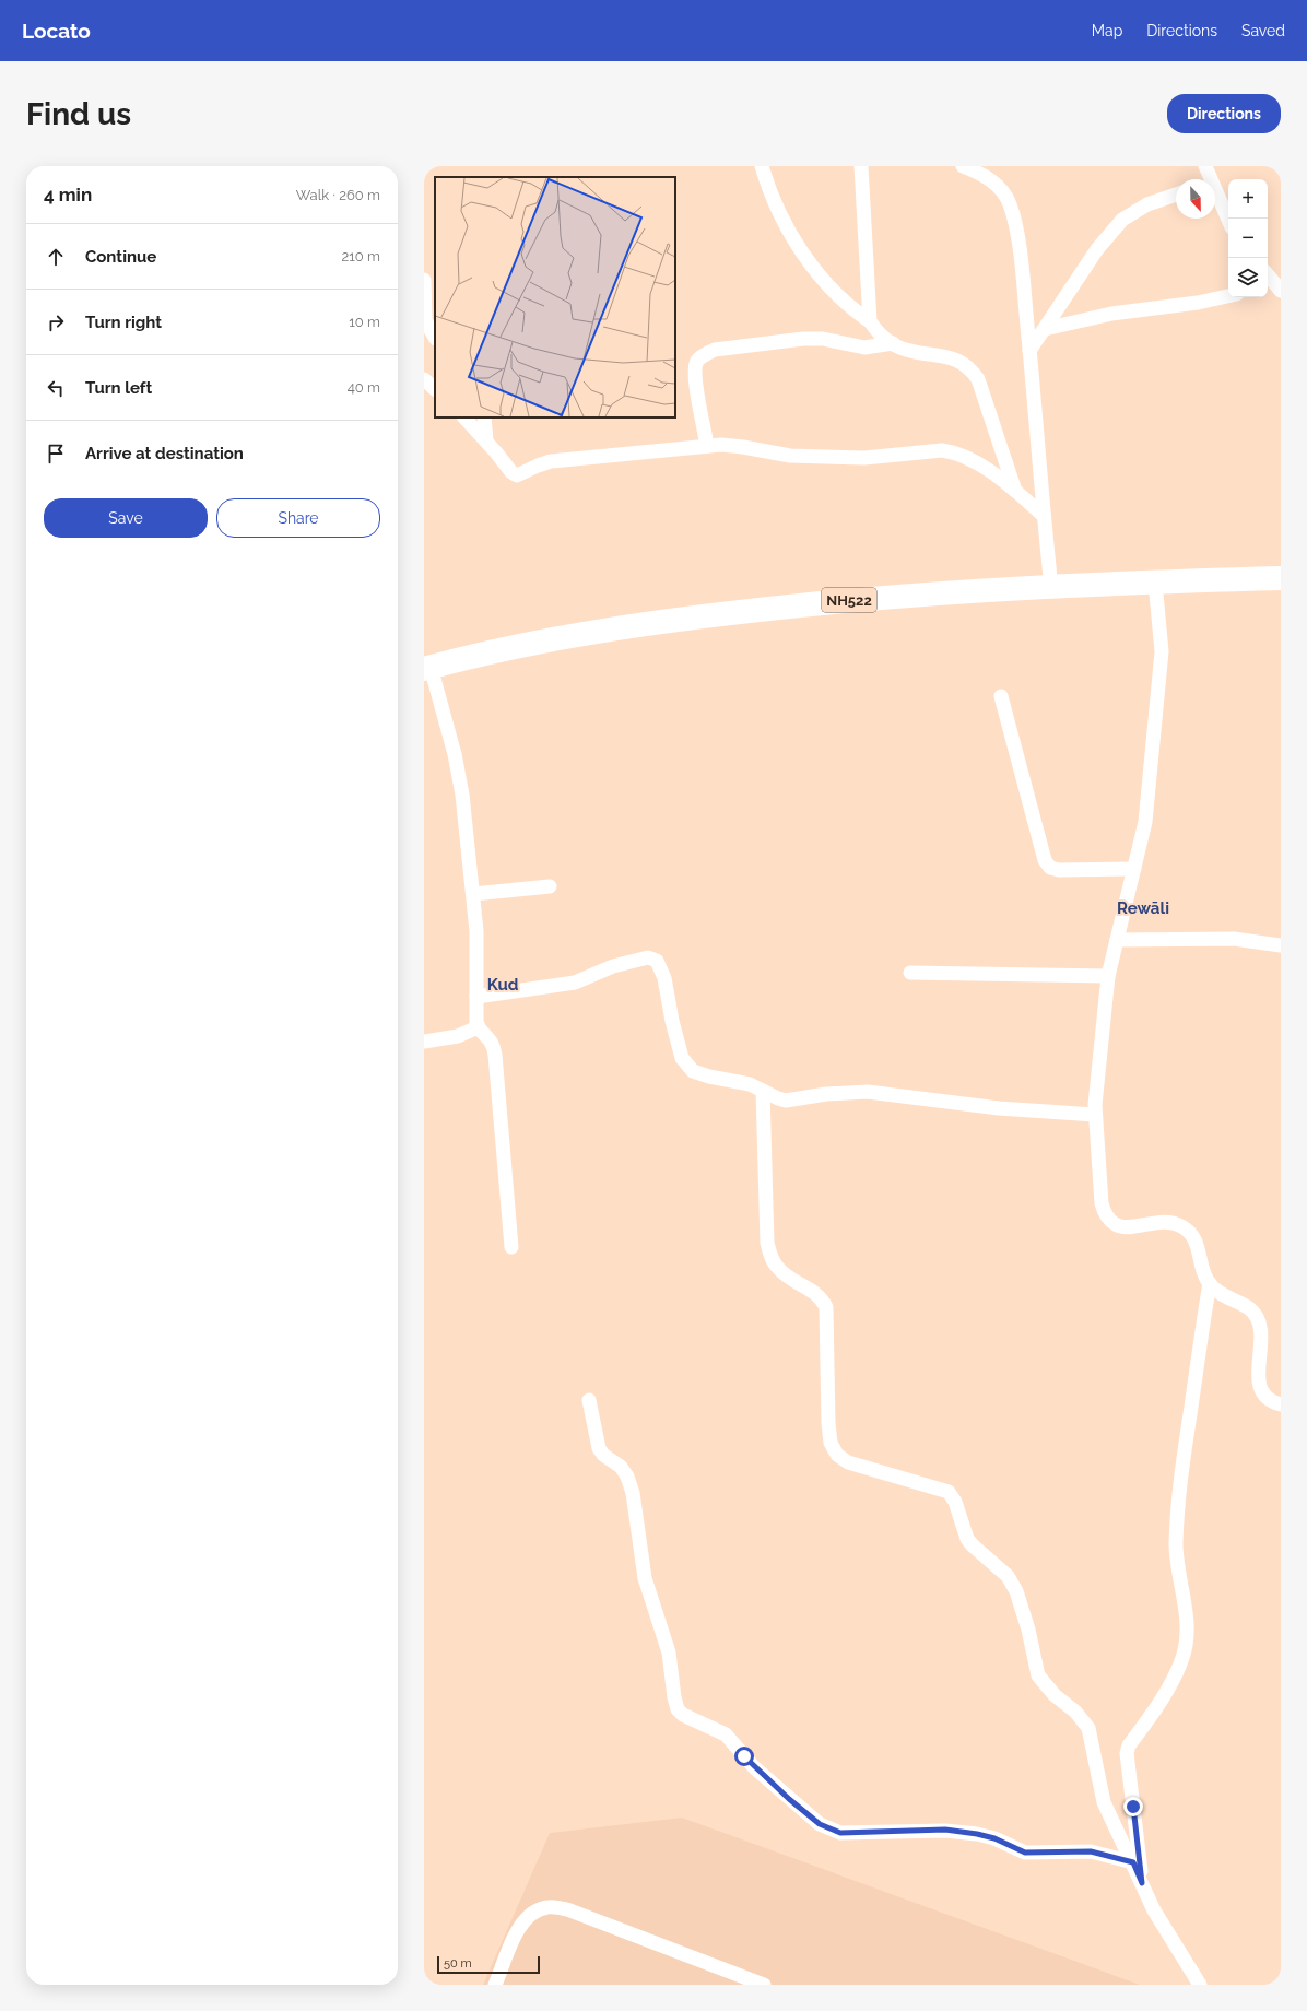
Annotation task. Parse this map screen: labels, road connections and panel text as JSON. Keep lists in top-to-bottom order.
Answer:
{
  "streets": {
    "highway": ["NH522"]
  },
  "districts": ["Rewāli", "Kud"],
  "scale_bar": "50 m",
  "north": "bottom",
  "page": {
    "header": "Locato",
    "nav": ["Map", "Directions", "Saved"],
    "buttons": [
      "Directions",
      ["Save", "Share"]
    ],
    "title": "Find us",
    "heading": ["4 min", "Walk · 260 m"],
    "map_buttons": ["+", "−"],
    "list": [
      ["Continue", "210 m"],
      ["Turn right", "10 m"],
      ["Turn left", "40 m"],
      "Arrive at destination"
    ],
    "scale": "50 m"
  }
}
